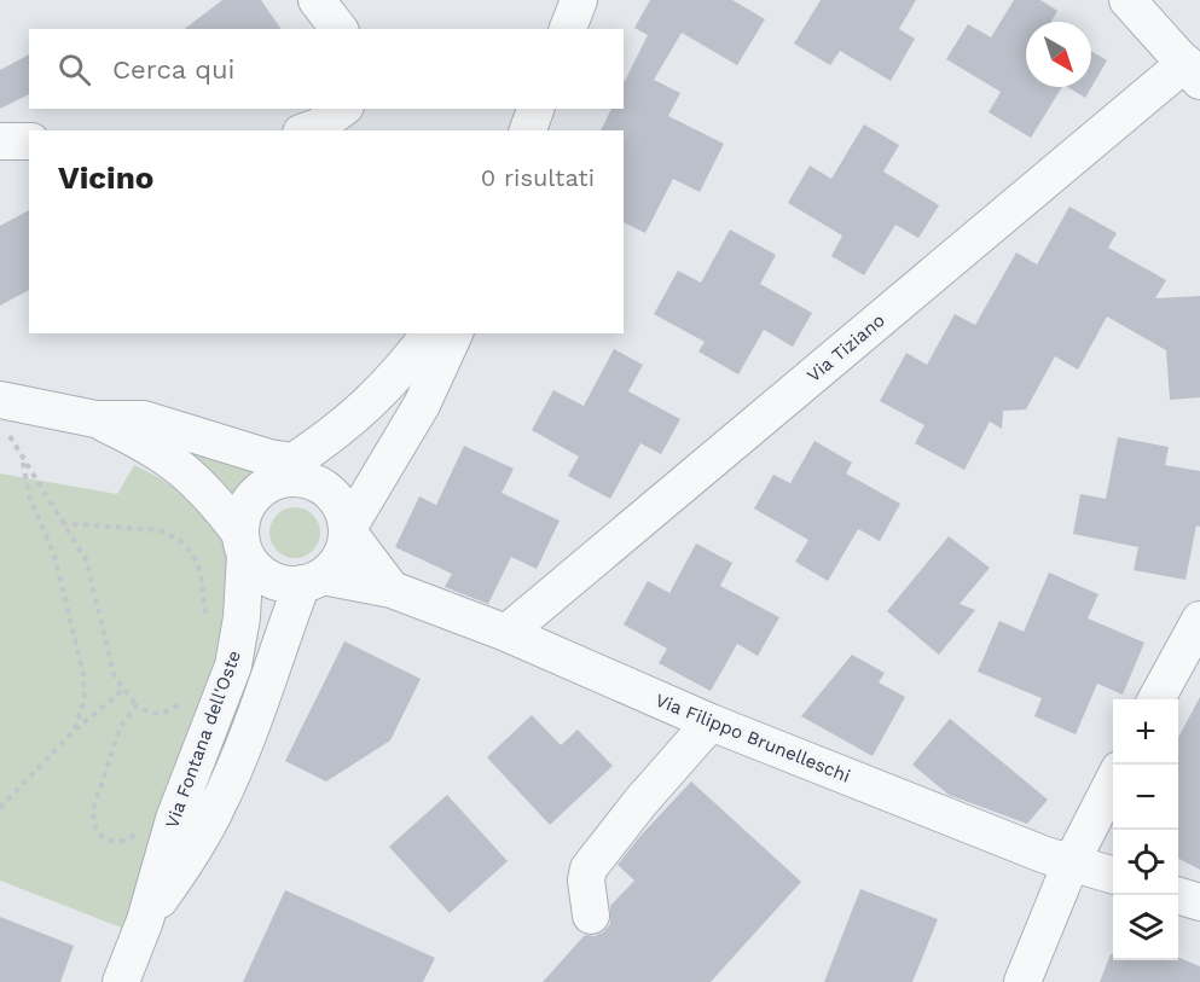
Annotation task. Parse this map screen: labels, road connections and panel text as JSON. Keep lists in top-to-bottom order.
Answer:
{
  "streets": {
    "street": ["Via Tiziano", "Via Filippo Brunelleschi", "Via Fontana dell'Oste"]
  },
  "crossings": [
    ["Via Tiziano", "Via Filippo Brunelleschi"],
    ["Via Filippo Brunelleschi", "Via Fontana dell'Oste"]
  ],
  "north": "bottom right",
  "page": {
    "search": "Cerca qui",
    "heading": ["Vicino", "0 risultati"],
    "map_buttons": ["+", "−"]
  }
}
